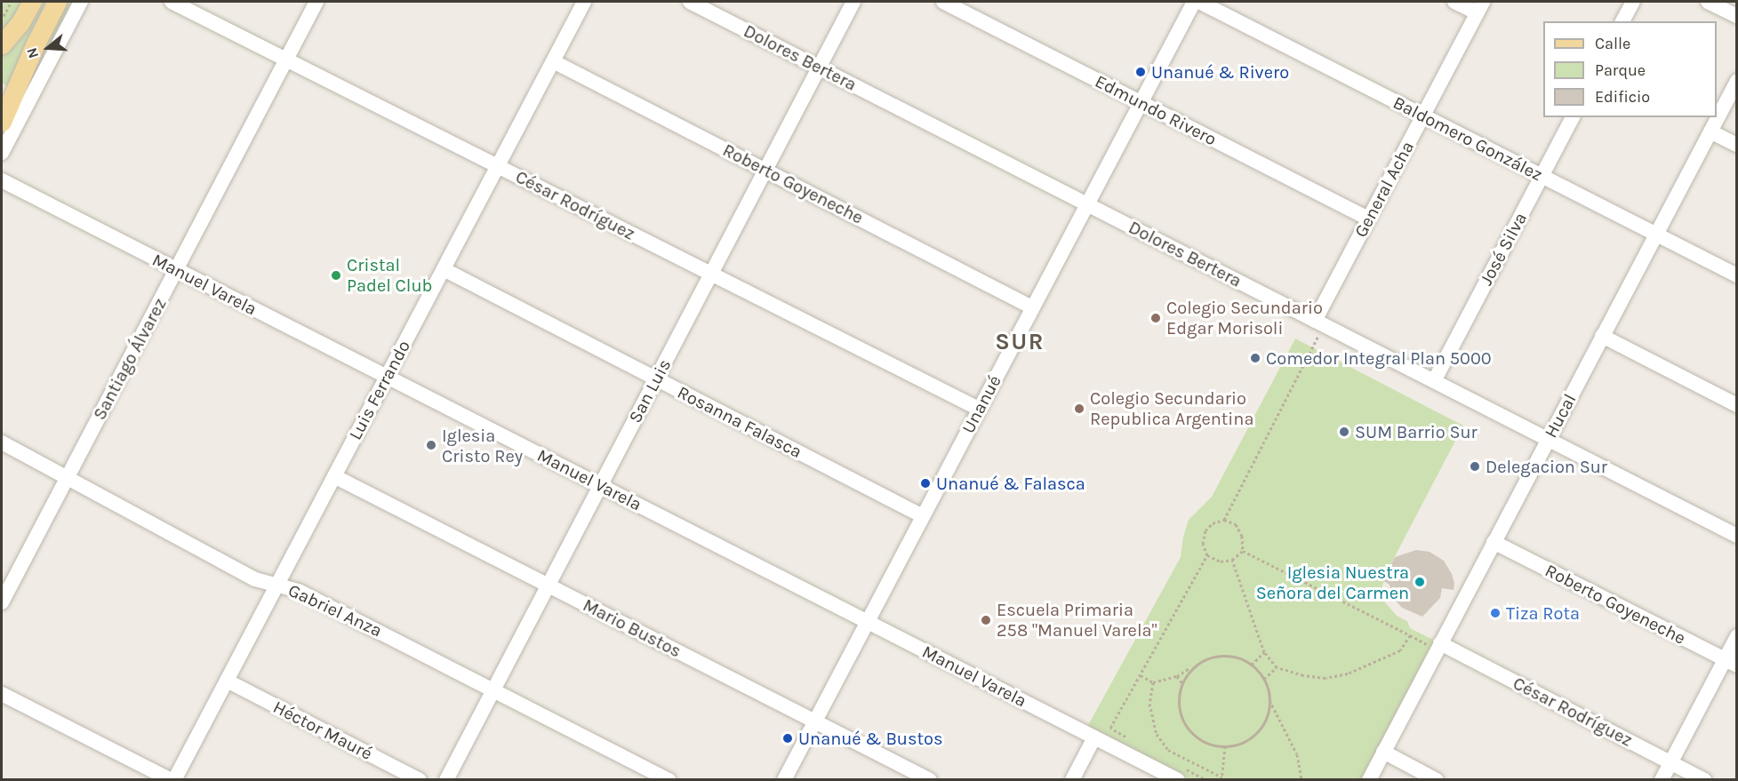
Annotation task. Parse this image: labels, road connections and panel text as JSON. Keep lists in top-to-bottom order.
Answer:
{
  "streets": {
    "street": [
      "Dolores Bertera",
      "Edmundo Rivero",
      "Baldomero González",
      "Roberto Goyeneche",
      "General Acha",
      "César Rodríguez",
      "José Silva",
      "Manuel Varela",
      "Santiago Álvarez",
      "Luis Ferrando",
      "San Luis",
      "Unanué",
      "Hucal",
      "Rosanna Falasca",
      "Gabriel Anza",
      "Mario Bustos",
      "Héctor Mauré"
    ]
  },
  "crossings": [
    ["Dolores Bertera", "General Acha"],
    ["Dolores Bertera", "José Silva"],
    ["Dolores Bertera", "San Luis"],
    ["Dolores Bertera", "Unanué"],
    ["Dolores Bertera", "Hucal"],
    ["Edmundo Rivero", "General Acha"],
    ["Edmundo Rivero", "Unanué"],
    ["Baldomero González", "General Acha"],
    ["Baldomero González", "José Silva"],
    ["Baldomero González", "Hucal"],
    ["Roberto Goyeneche", "Luis Ferrando"],
    ["Roberto Goyeneche", "San Luis"],
    ["Roberto Goyeneche", "Unanué"],
    ["Roberto Goyeneche", "Hucal"],
    ["César Rodríguez", "Santiago Álvarez"],
    ["César Rodríguez", "Luis Ferrando"],
    ["César Rodríguez", "San Luis"],
    ["César Rodríguez", "Unanué"],
    ["César Rodríguez", "Hucal"],
    ["Manuel Varela", "Santiago Álvarez"],
    ["Manuel Varela", "Luis Ferrando"],
    ["Manuel Varela", "San Luis"],
    ["Manuel Varela", "Unanué"],
    ["Santiago Álvarez", "Gabriel Anza"],
    ["Luis Ferrando", "Rosanna Falasca"],
    ["Luis Ferrando", "Gabriel Anza"],
    ["Luis Ferrando", "Mario Bustos"],
    ["Luis Ferrando", "Héctor Mauré"],
    ["San Luis", "Rosanna Falasca"],
    ["San Luis", "Gabriel Anza"],
    ["San Luis", "Mario Bustos"],
    ["Unanué", "Rosanna Falasca"],
    ["Unanué", "Mario Bustos"]
  ],
  "districts": ["SUR"],
  "places": [
    "Unanué & Rivero",
    "Cristal Padel Club",
    "Colegio Secundario Edgar Morisoli",
    "Comedor Integral Plan 5000",
    "Colegio Secundario Republica Argentina",
    "SUM Barrio Sur",
    "Iglesia Cristo Rey",
    "Delegacion Sur",
    "Unanué & Falasca",
    "Iglesia Nuestra Señora del Carmen",
    "Tiza Rota",
    "Escuela Primaria 258 \"Manuel Varela\"",
    "Unanué & Bustos"
  ],
  "legend": ["Calle", "Parque", "Edificio"],
  "north": "left"
}
